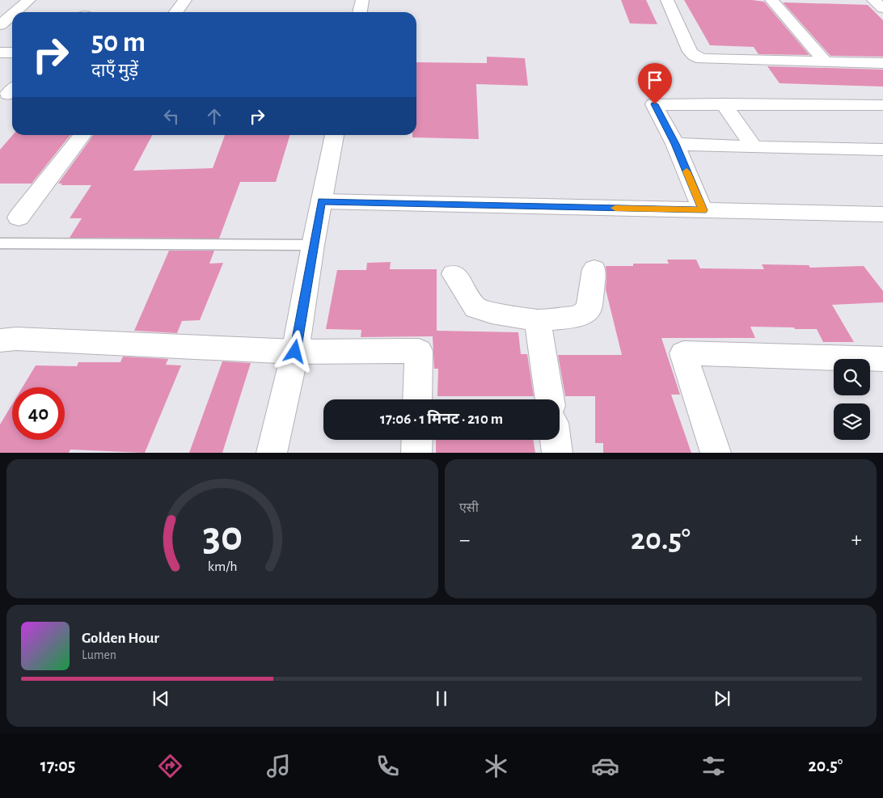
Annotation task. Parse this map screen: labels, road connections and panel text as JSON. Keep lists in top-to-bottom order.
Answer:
{
  "page": {
    "turn": ["50 m", "दाएँ मुड़ें"],
    "limit": "40",
    "trip": "17:06 · 1 मिनट · 210 m",
    "tile": "एसी",
    "heat": ["−", "20.5°", "+"],
    "song": ["Golden Hour", "Lumen"],
    "tabs": ["17:05", "20.5°"],
    "gauge": ["30", "km/h"]
  }
}
